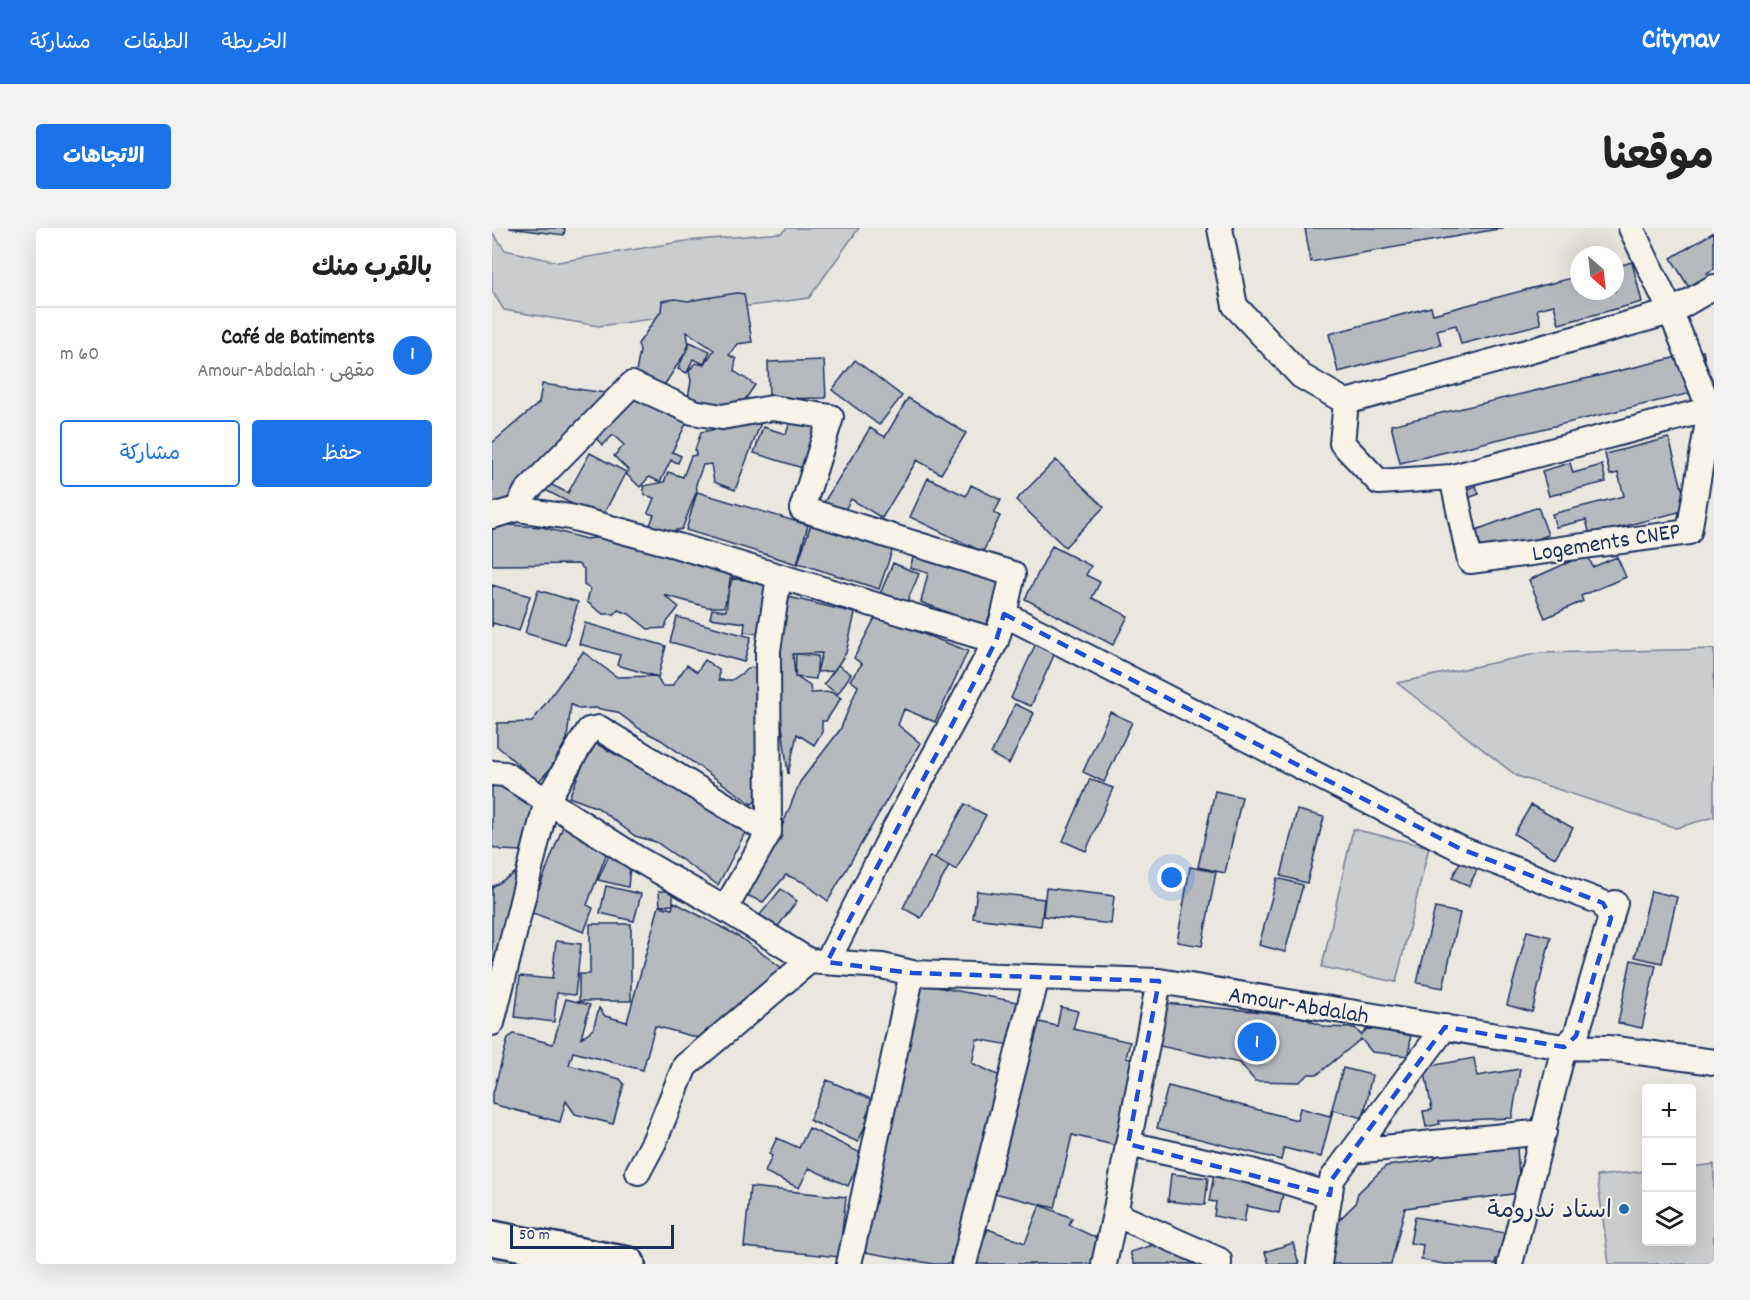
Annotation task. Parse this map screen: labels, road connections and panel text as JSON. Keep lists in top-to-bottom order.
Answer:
{
  "streets": {
    "street": ["Logements CNEP", "Amour-Abdalah"]
  },
  "places": ["استاد ندرومة"],
  "scale_bar": "50 m",
  "north": "bottom right",
  "page": {
    "header": "Citynav",
    "nav": ["الخريطة", "الطبقات", "مشاركة"],
    "title": "موقعنا",
    "buttons": [
      "الاتجاهات",
      ["حفظ", "مشاركة"]
    ],
    "heading": "بالقرب منك",
    "list": [
      {
        "mark": "1",
        "name": "Café de Batiments",
        "note": "مقهى · Amour-Abdalah",
        "value": "60 m"
      }
    ],
    "pins": "1",
    "map_buttons": ["+", "−"],
    "scale": "50 m"
  }
}
